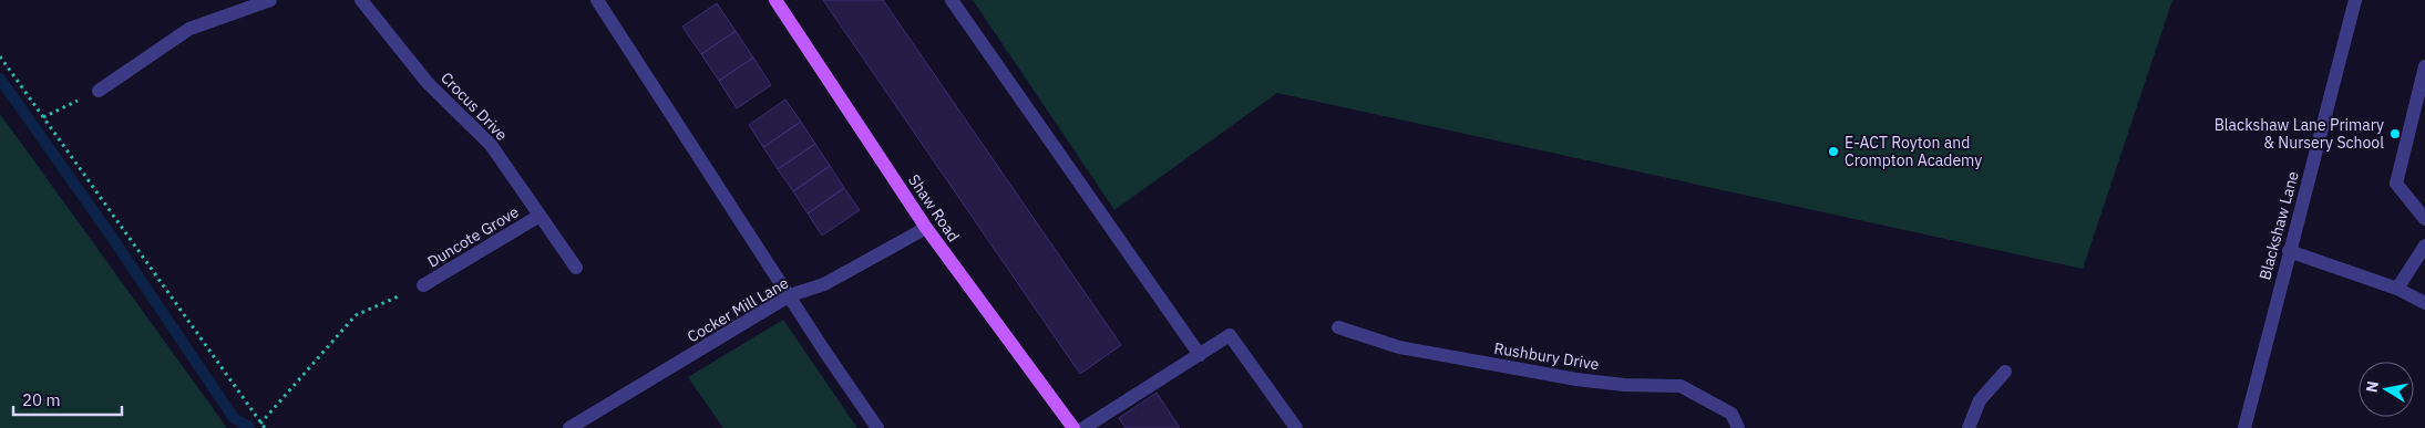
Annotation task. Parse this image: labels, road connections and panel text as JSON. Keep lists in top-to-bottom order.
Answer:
{
  "streets": {
    "main road": ["Shaw Road"],
    "street": [
      "Crocus Drive",
      "Blackshaw Lane",
      "Duncote Grove",
      "Cocker Mill Lane",
      "Rushbury Drive"
    ]
  },
  "crossings": [
    ["Crocus Drive", "Duncote Grove"],
    ["Shaw Road", "Cocker Mill Lane"]
  ],
  "places": ["Blackshaw Lane Primary & Nursery School", "E-ACT Royton and Crompton Academy"],
  "scale_bar": "20 m",
  "north": "left"
}
